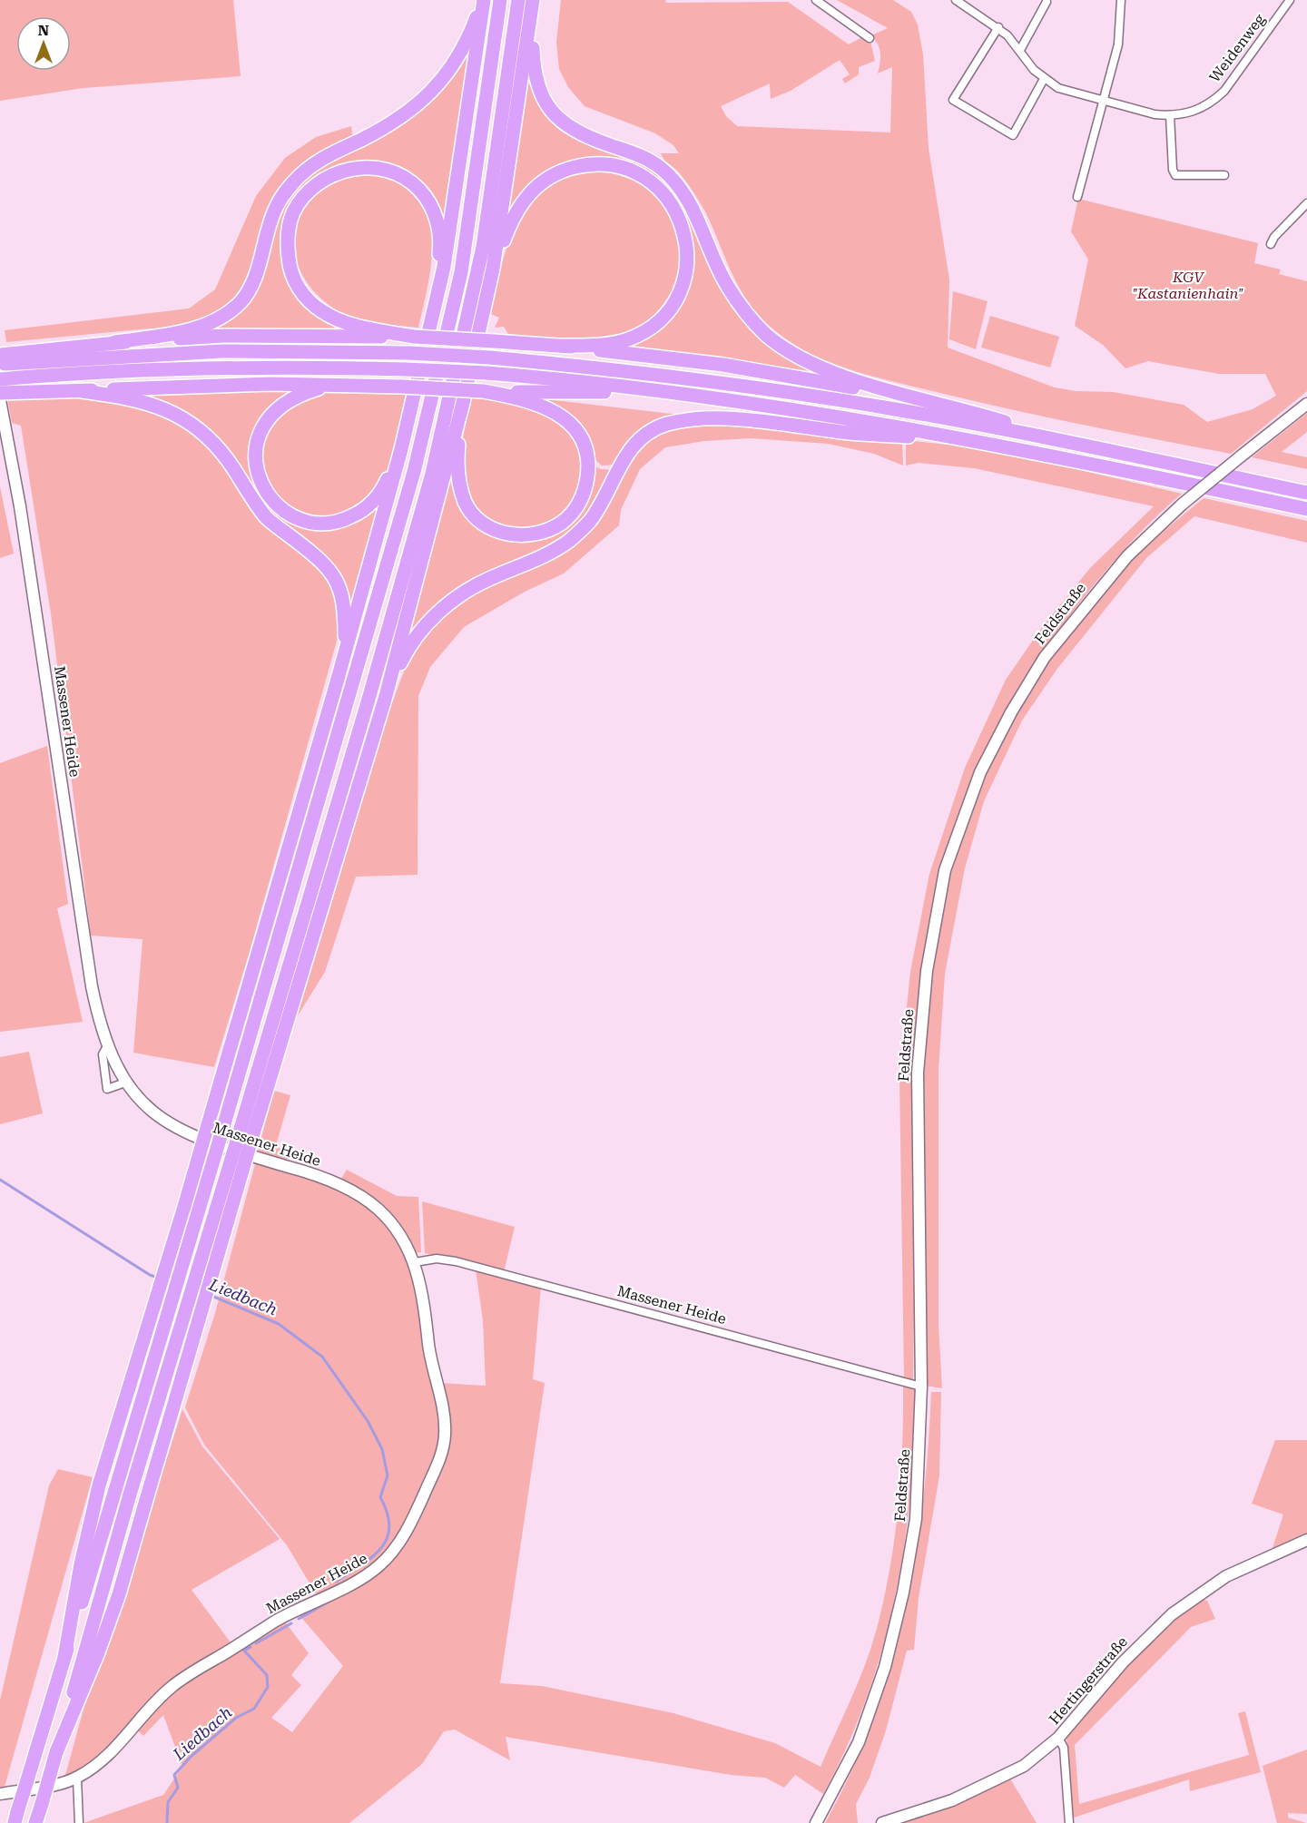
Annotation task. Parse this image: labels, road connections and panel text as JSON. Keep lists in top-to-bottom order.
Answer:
{
  "streets": {
    "street": [
      "Weidenweg",
      "Feldstraße",
      "Massener Heide",
      "Hertingerstraße"
    ]
  },
  "crossings": [
    ["Feldstraße", "Massener Heide"]
  ],
  "water": ["Liedbach"],
  "parks": ["KGV \"Kastanienhain\""],
  "north": "top"
}
